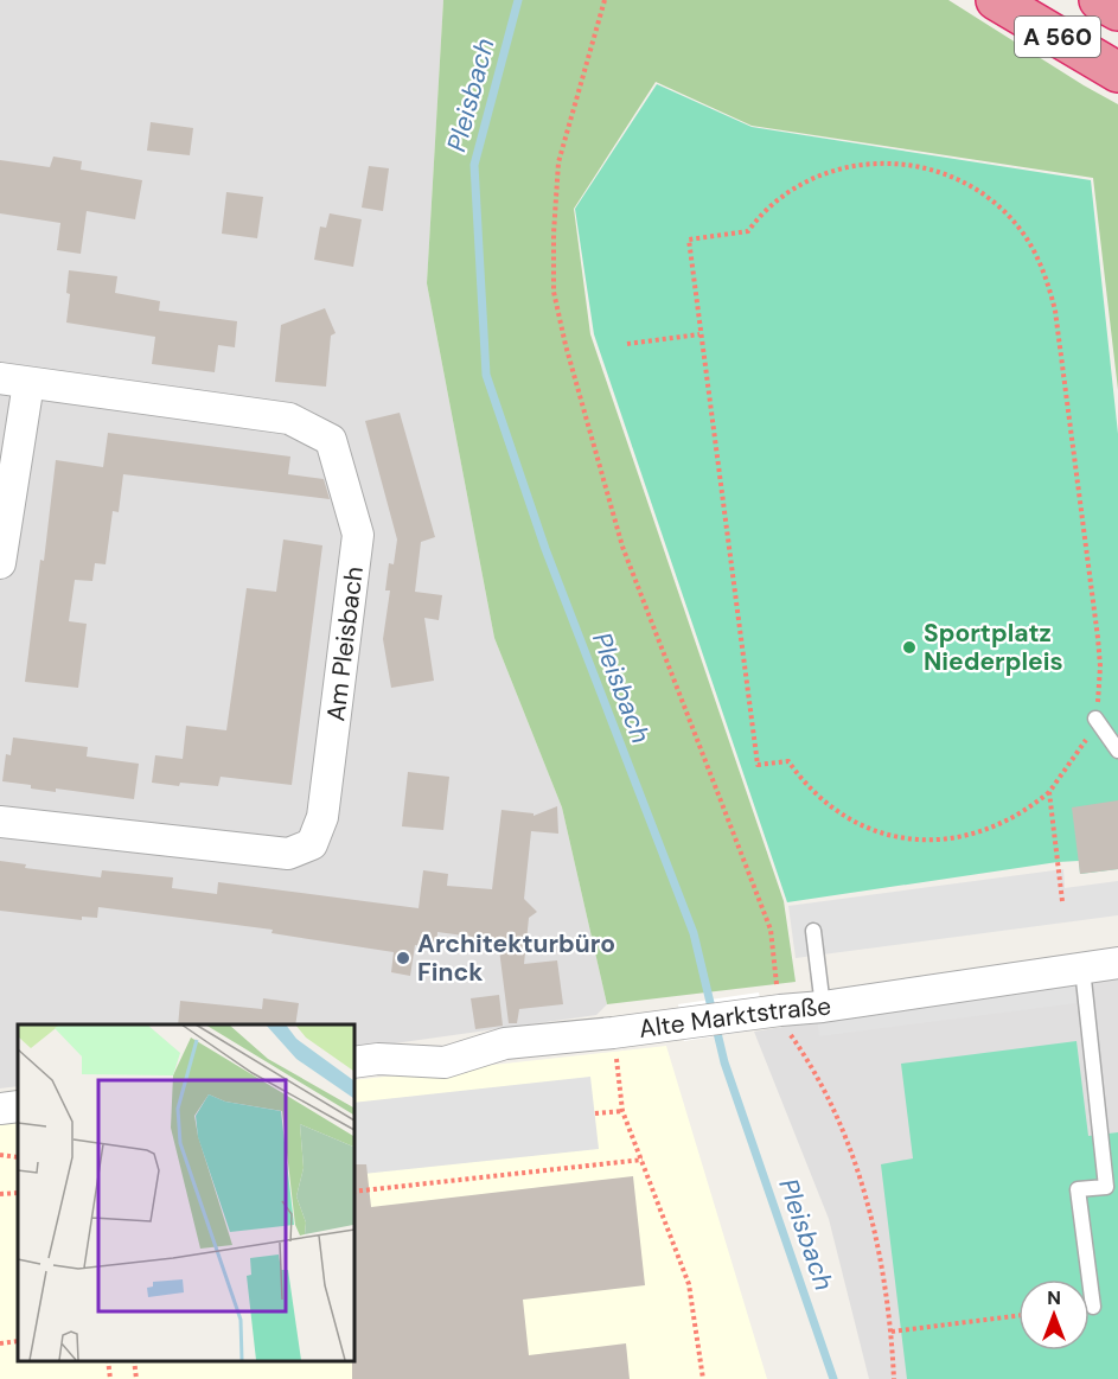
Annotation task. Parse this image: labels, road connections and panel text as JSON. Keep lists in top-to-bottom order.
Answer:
{
  "streets": {
    "highway": ["A 560"],
    "street": ["Am Pleisbach", "Alte Marktstraße"]
  },
  "water": ["Pleisbach"],
  "places": ["Sportplatz Niederpleis", "Architekturbüro Finck"],
  "north": "top"
}
